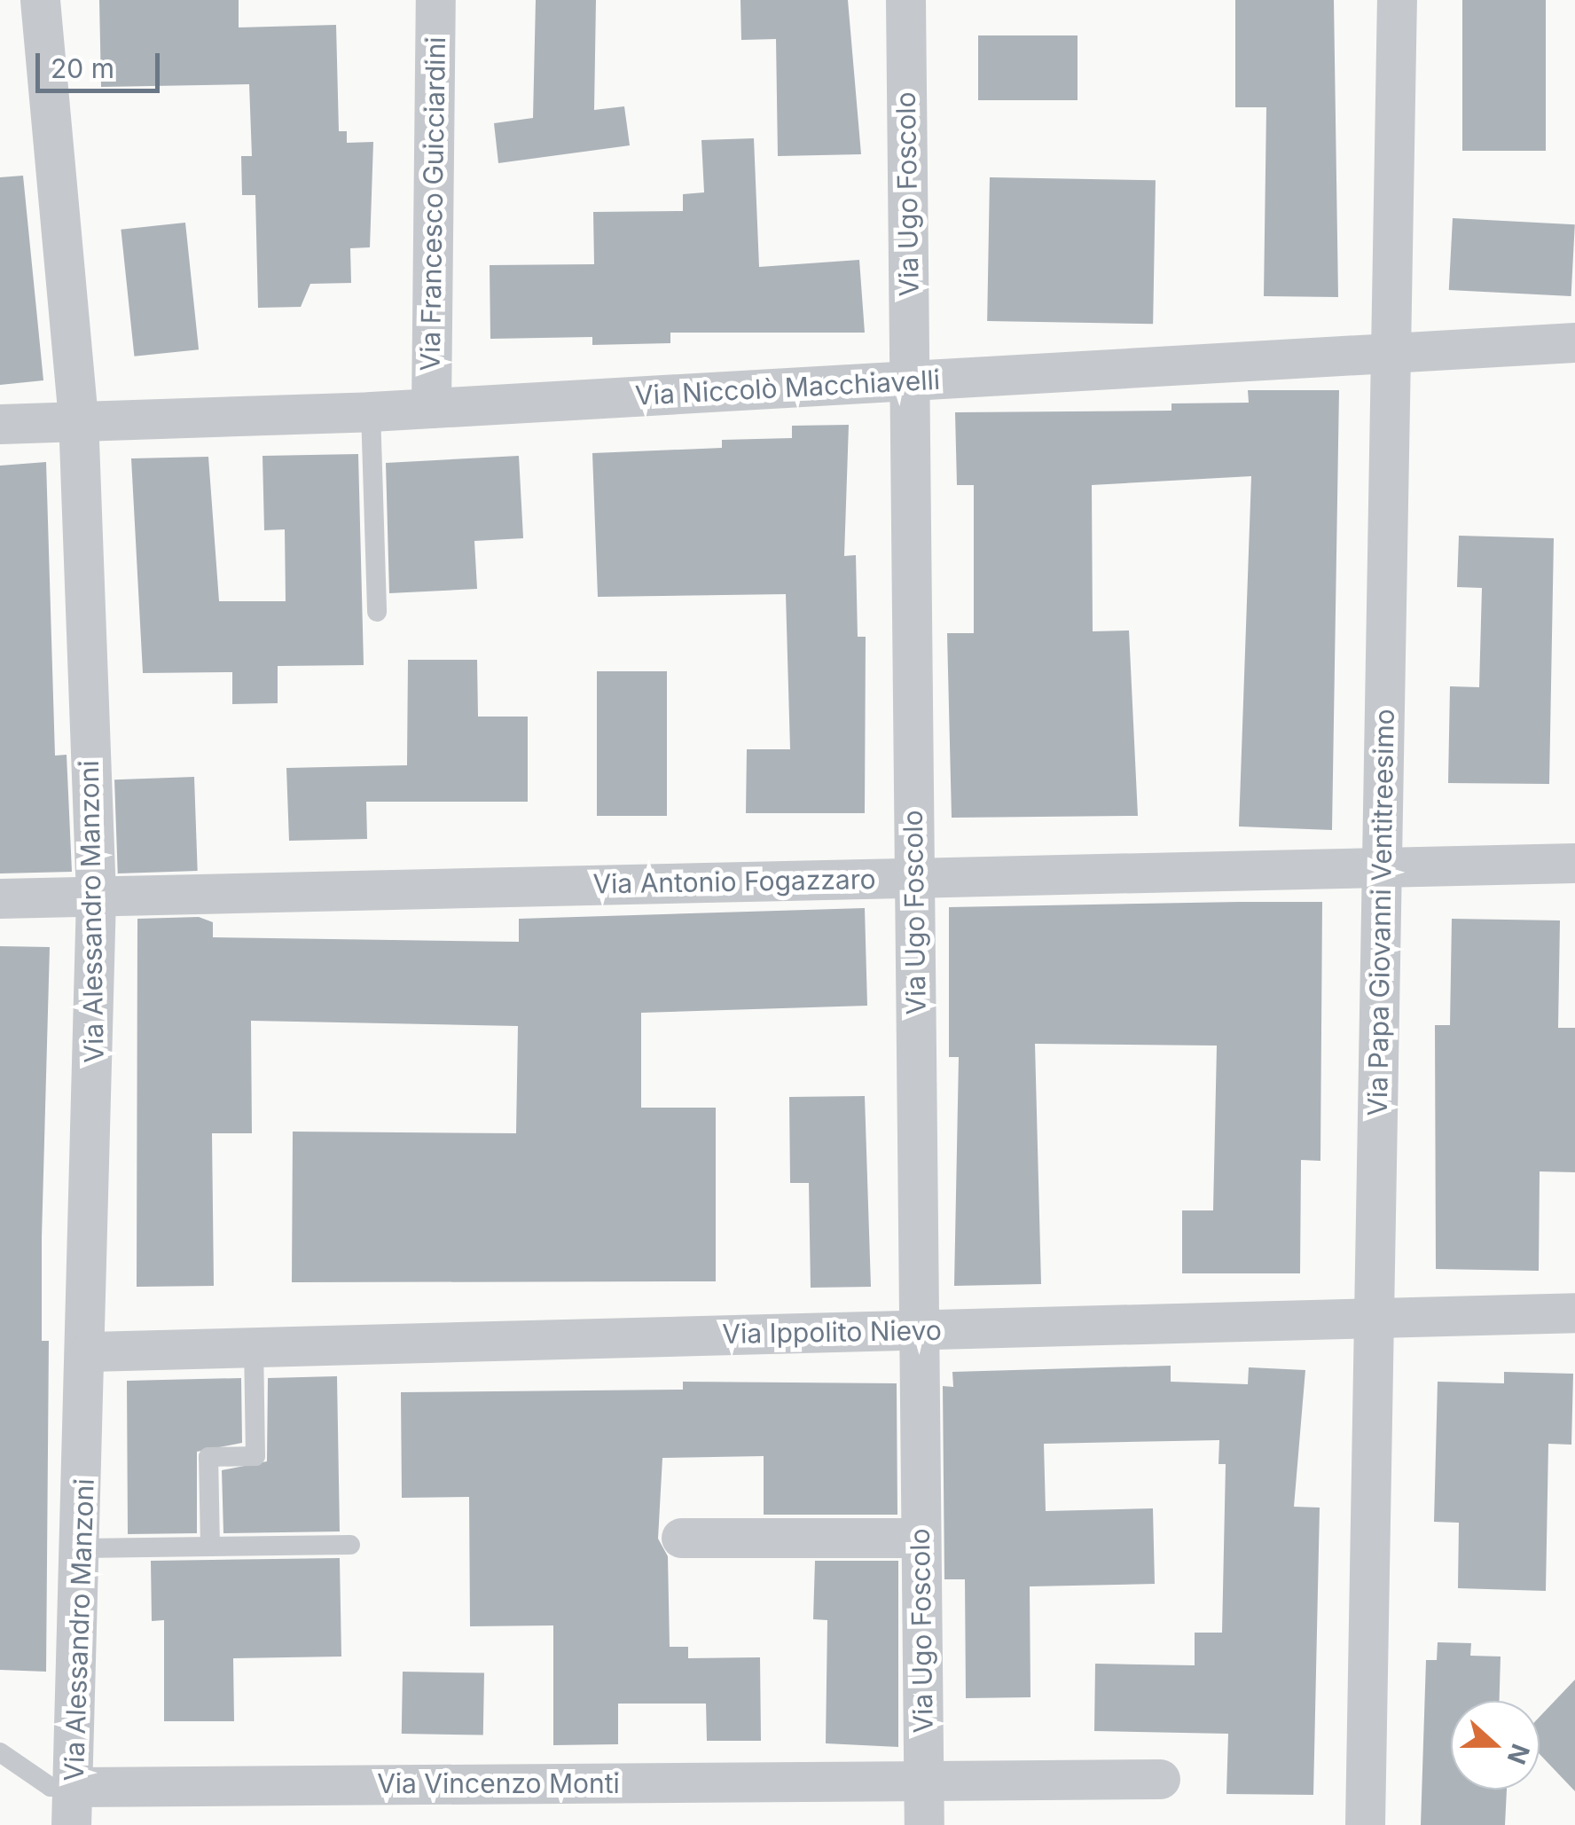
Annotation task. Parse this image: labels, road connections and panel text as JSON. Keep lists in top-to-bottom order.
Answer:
{
  "streets": {
    "street": [
      "Via Ugo Foscolo",
      "Via Francesco Guicciardini",
      "Via Niccolò Macchiavelli",
      "Via Antonio Fogazzaro",
      "Via Alessandro Manzoni",
      "Via Papa Giovanni Ventitreesimo",
      "Via Ippolito Nievo",
      "Via Vincenzo Monti"
    ]
  },
  "crossings": [
    ["Via Ugo Foscolo", "Via Niccolò Macchiavelli"],
    ["Via Ugo Foscolo", "Via Antonio Fogazzaro"],
    ["Via Ugo Foscolo", "Via Ippolito Nievo"],
    ["Via Ugo Foscolo", "Via Vincenzo Monti"],
    ["Via Francesco Guicciardini", "Via Niccolò Macchiavelli"],
    ["Via Niccolò Macchiavelli", "Via Alessandro Manzoni"],
    ["Via Niccolò Macchiavelli", "Via Papa Giovanni Ventitreesimo"],
    ["Via Antonio Fogazzaro", "Via Alessandro Manzoni"],
    ["Via Antonio Fogazzaro", "Via Papa Giovanni Ventitreesimo"],
    ["Via Alessandro Manzoni", "Via Ippolito Nievo"],
    ["Via Alessandro Manzoni", "Via Vincenzo Monti"],
    ["Via Papa Giovanni Ventitreesimo", "Via Ippolito Nievo"]
  ],
  "scale_bar": "20 m",
  "north": "right"
}
